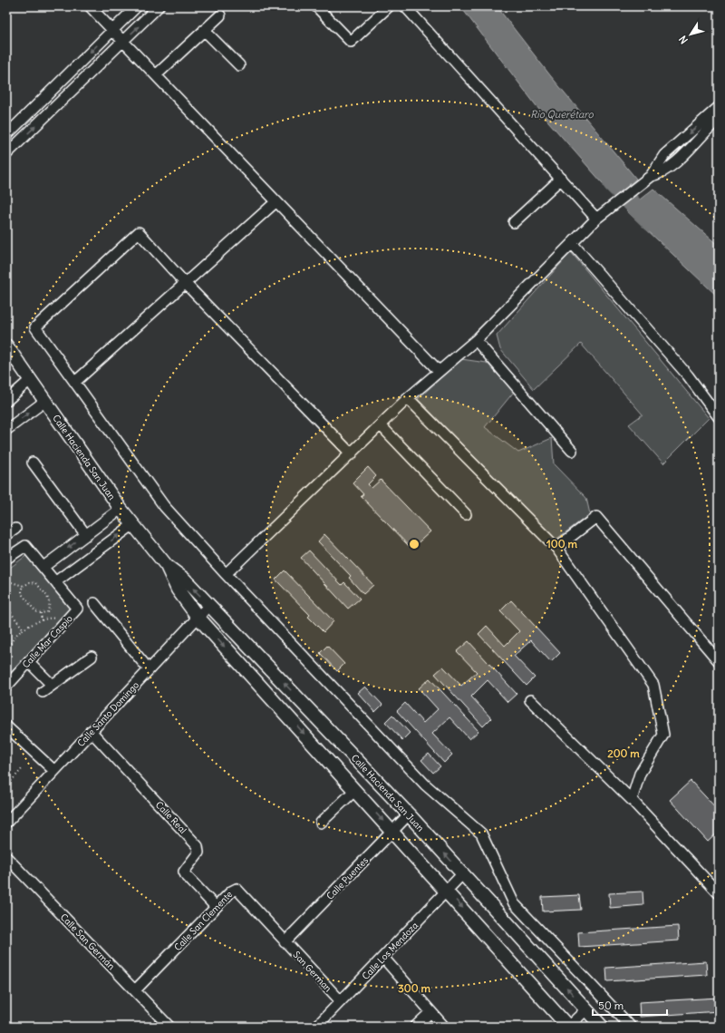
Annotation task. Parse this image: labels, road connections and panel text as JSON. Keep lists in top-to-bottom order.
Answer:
{
  "streets": {
    "main road": ["Calle Hacienda San Juan"],
    "street": [
      "Calle Mar Caspio",
      "Calle Santo Domingo",
      "Calle Real",
      "Calle Puentes",
      "Calle San Clemente",
      "Calle San Germán",
      "Calle Los Mendoza",
      "San German"
    ]
  },
  "crossings": [
    ["Calle Hacienda San Juan", "Calle Santo Domingo"],
    ["Calle Hacienda San Juan", "Calle Puentes"],
    ["Calle Hacienda San Juan", "Calle Los Mendoza"],
    ["Calle Santo Domingo", "Calle Real"],
    ["Calle Real", "Calle San Clemente"],
    ["Calle Puentes", "Calle San Clemente"],
    ["Calle Puentes", "San German"],
    ["Calle San Clemente", "Calle San Germán"],
    ["Calle San Clemente", "San German"],
    ["Calle Los Mendoza", "San German"]
  ],
  "water": ["Rio Querétaro"],
  "scale_bar": "50 m",
  "north": "bottom left",
  "rings": ["100 m", "200 m", "300 m"]
}
